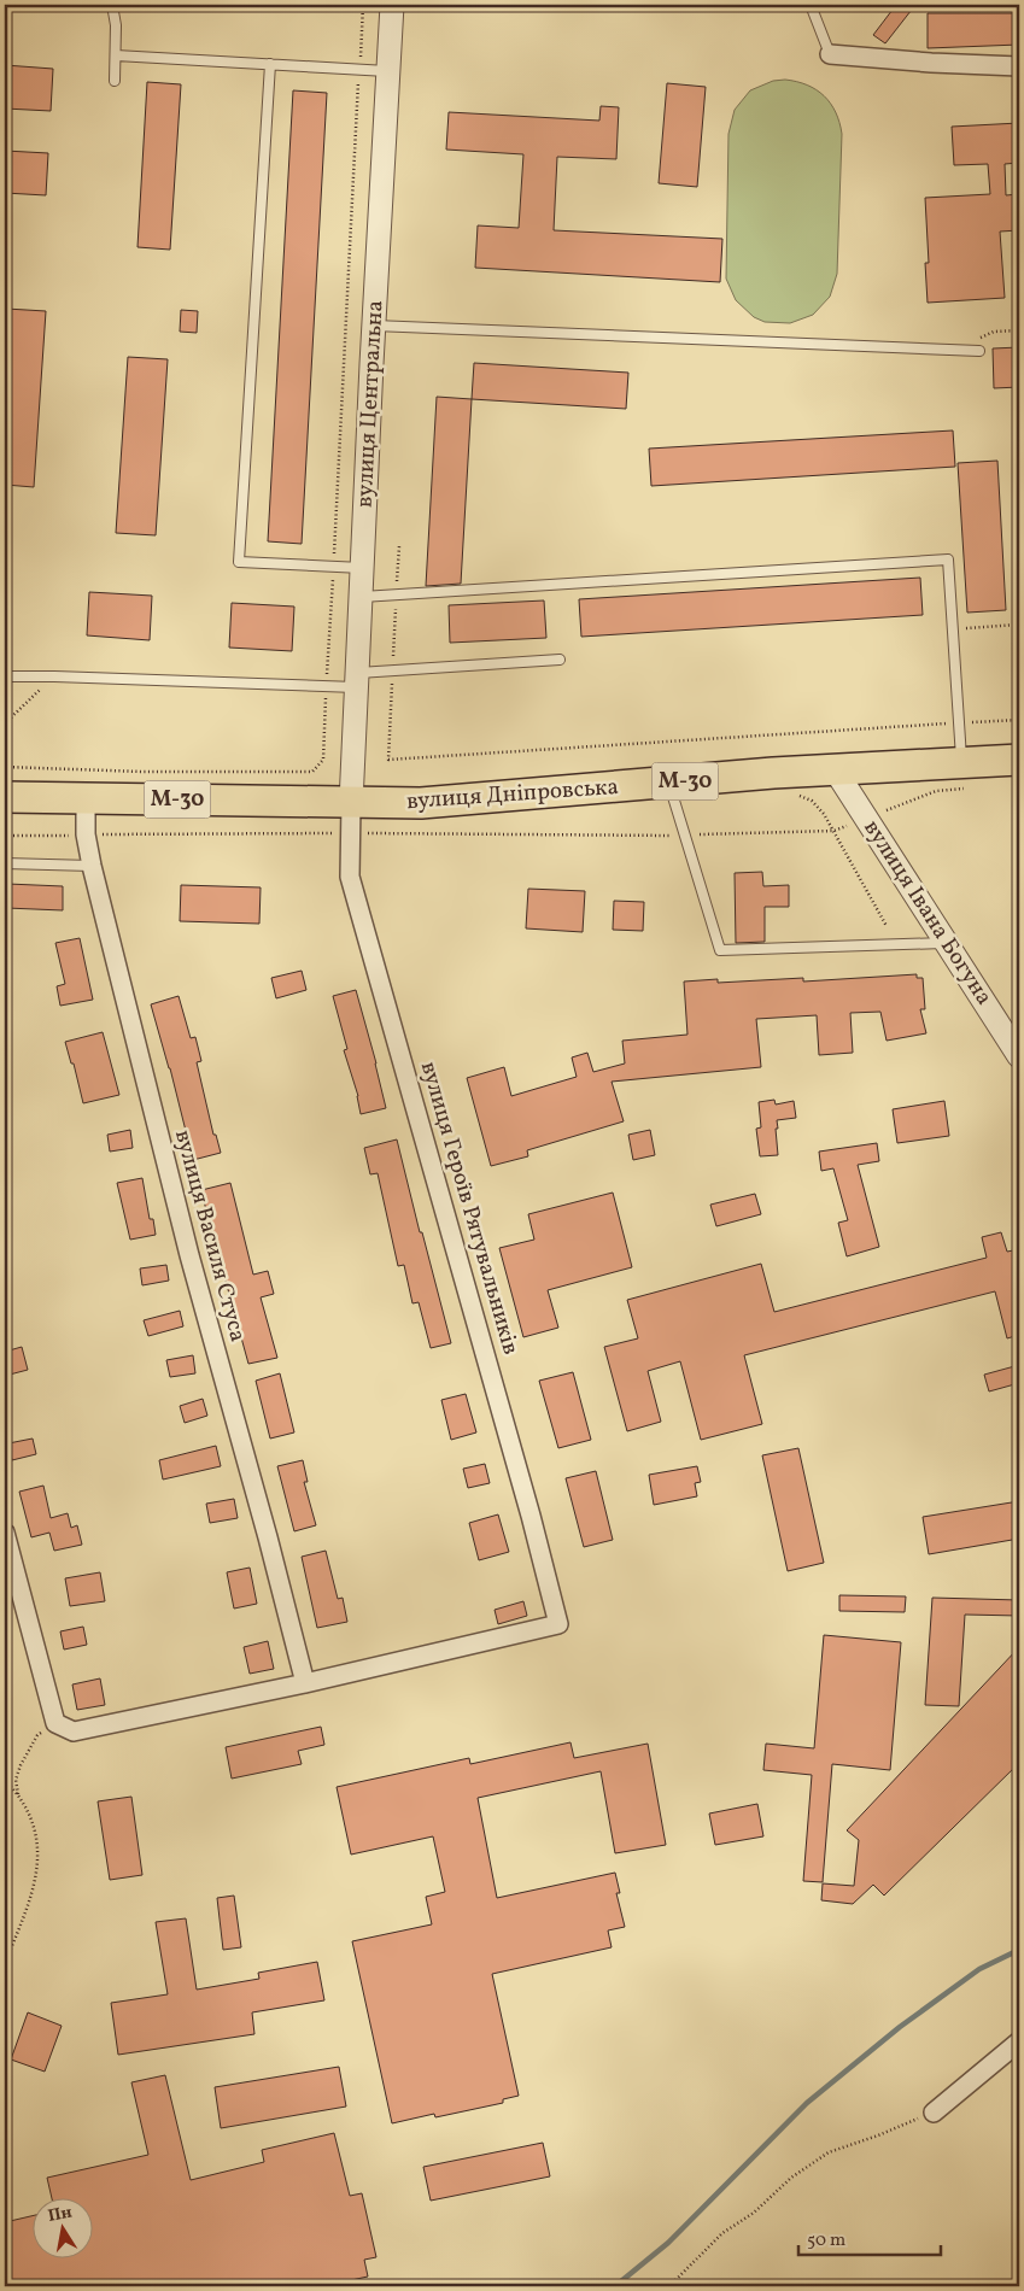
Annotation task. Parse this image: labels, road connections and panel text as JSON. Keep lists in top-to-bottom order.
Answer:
{
  "streets": {
    "highway": ["М-30", "вулиця Дніпровська"],
    "street": [
      "вулиця Центральна",
      "вулиця Івана Богуна",
      "вулиця Героїв Рятувальників",
      "вулиця Василя Стуса"
    ]
  },
  "crossings": [
    ["вулиця Центральна", "вулиця Дніпровська"],
    ["вулиця Центральна", "вулиця Героїв Рятувальників"],
    ["вулиця Дніпровська", "вулиця Івана Богуна"],
    ["вулиця Дніпровська", "вулиця Героїв Рятувальників"],
    ["вулиця Дніпровська", "вулиця Василя Стуса"],
    ["вулиця Героїв Рятувальників", "вулиця Василя Стуса"]
  ],
  "scale_bar": "50 m",
  "north": "top"
}
